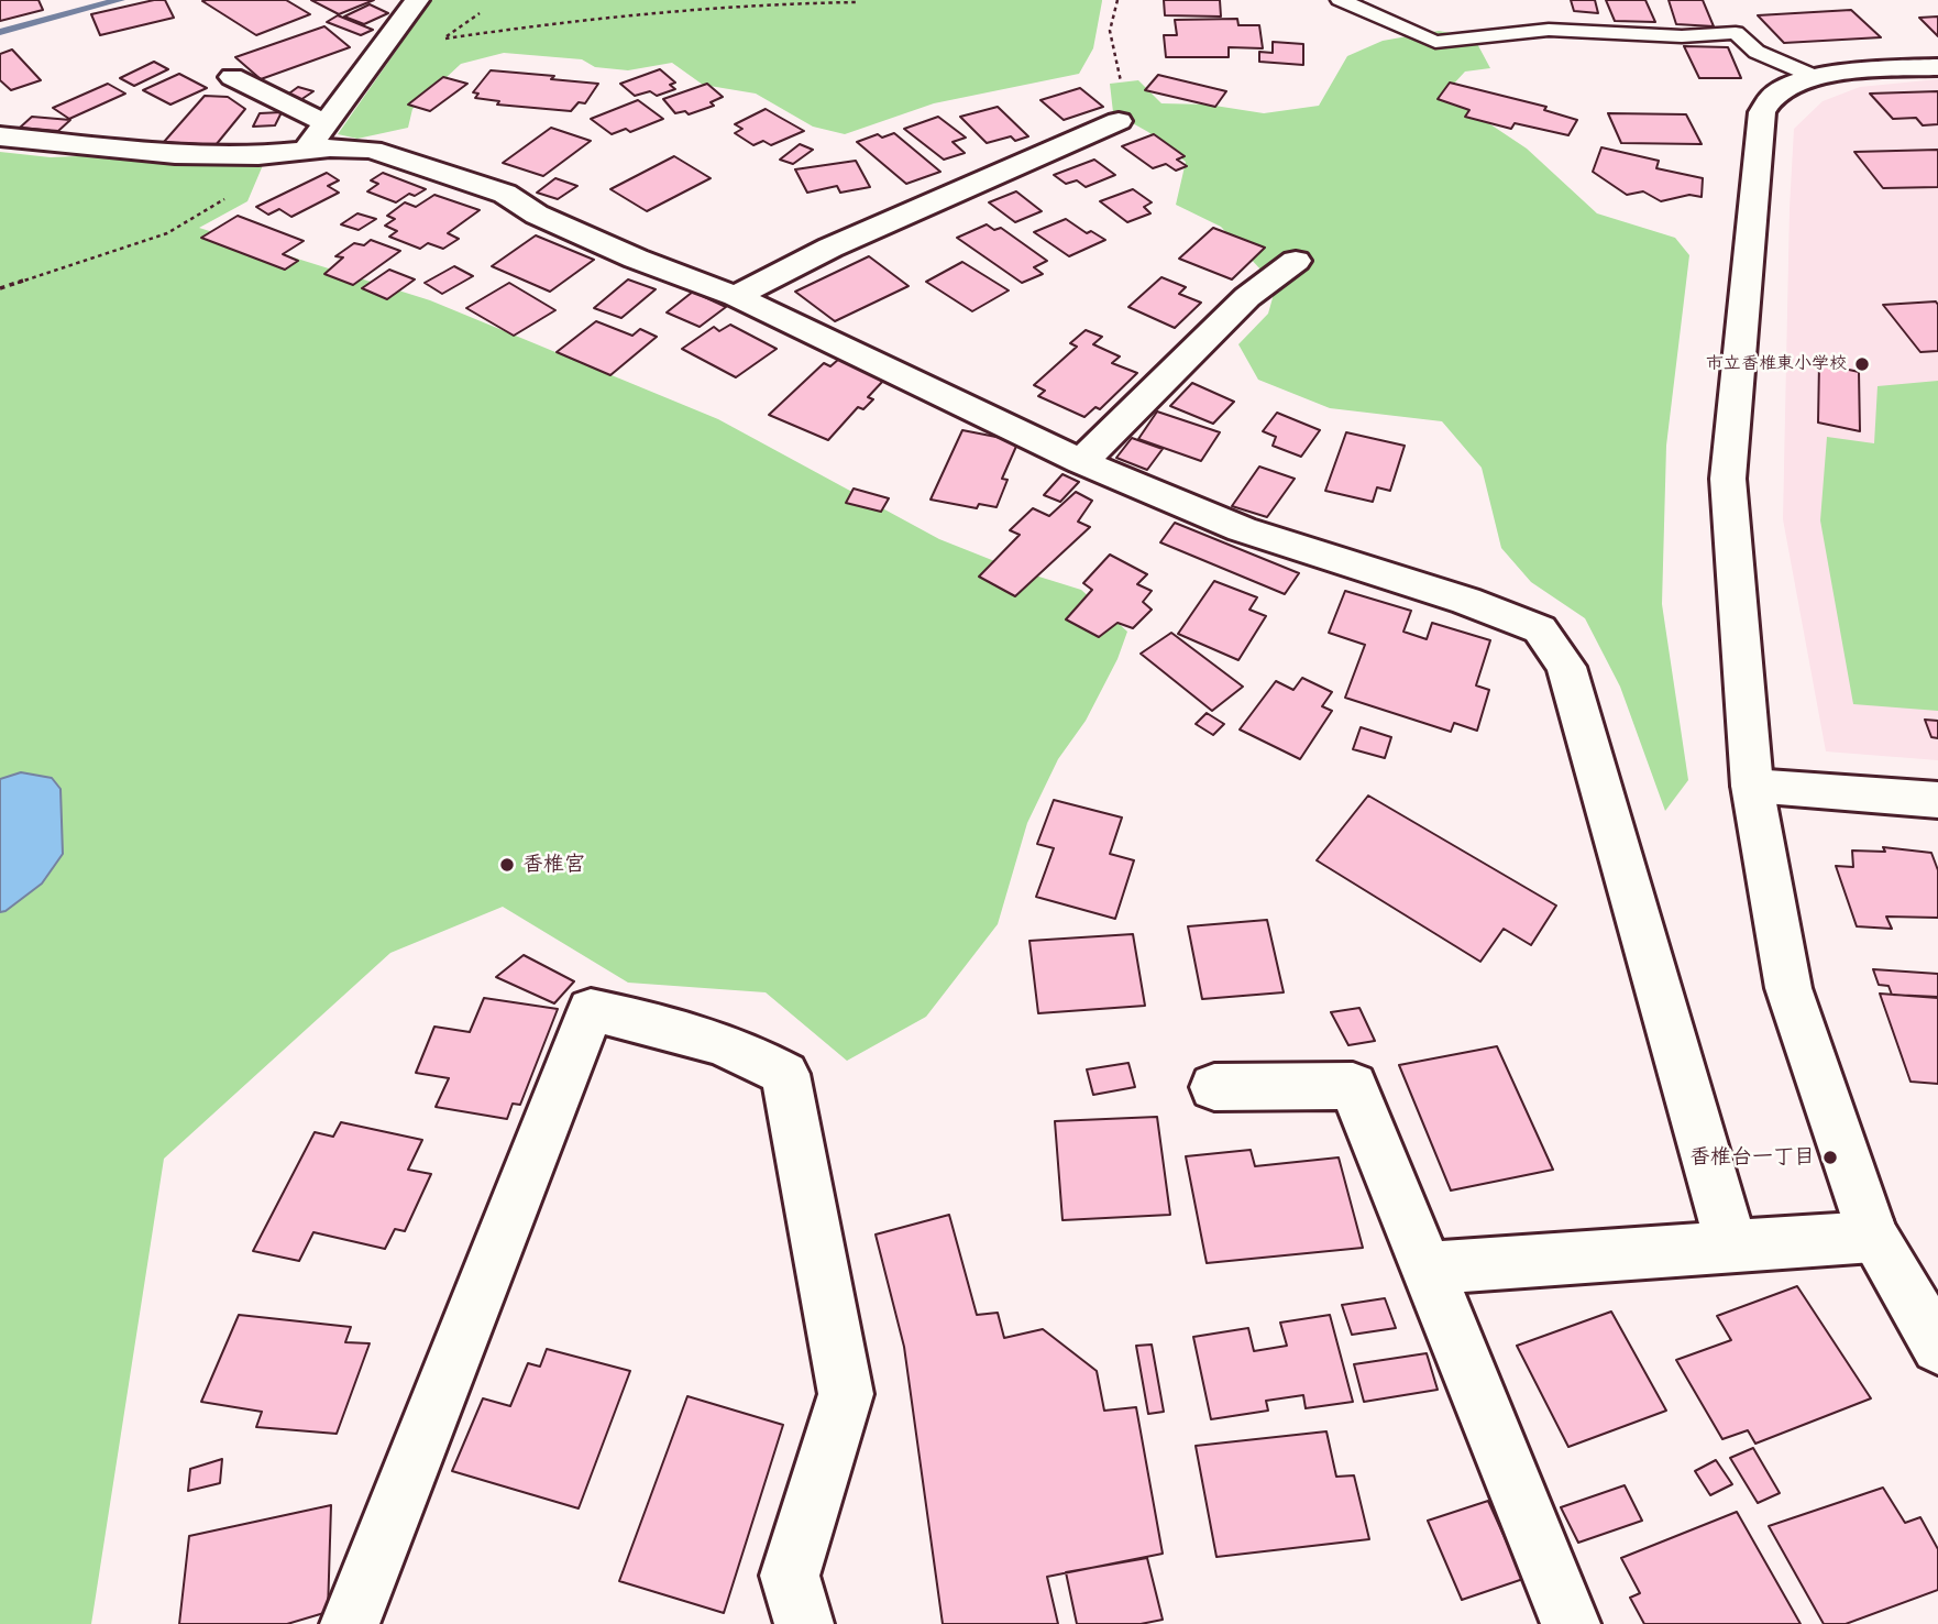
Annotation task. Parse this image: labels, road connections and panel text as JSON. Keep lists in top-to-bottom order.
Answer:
{
  "places": ["市立香椎東小学校", "香椎宮", "香椎台一丁目"]
}
